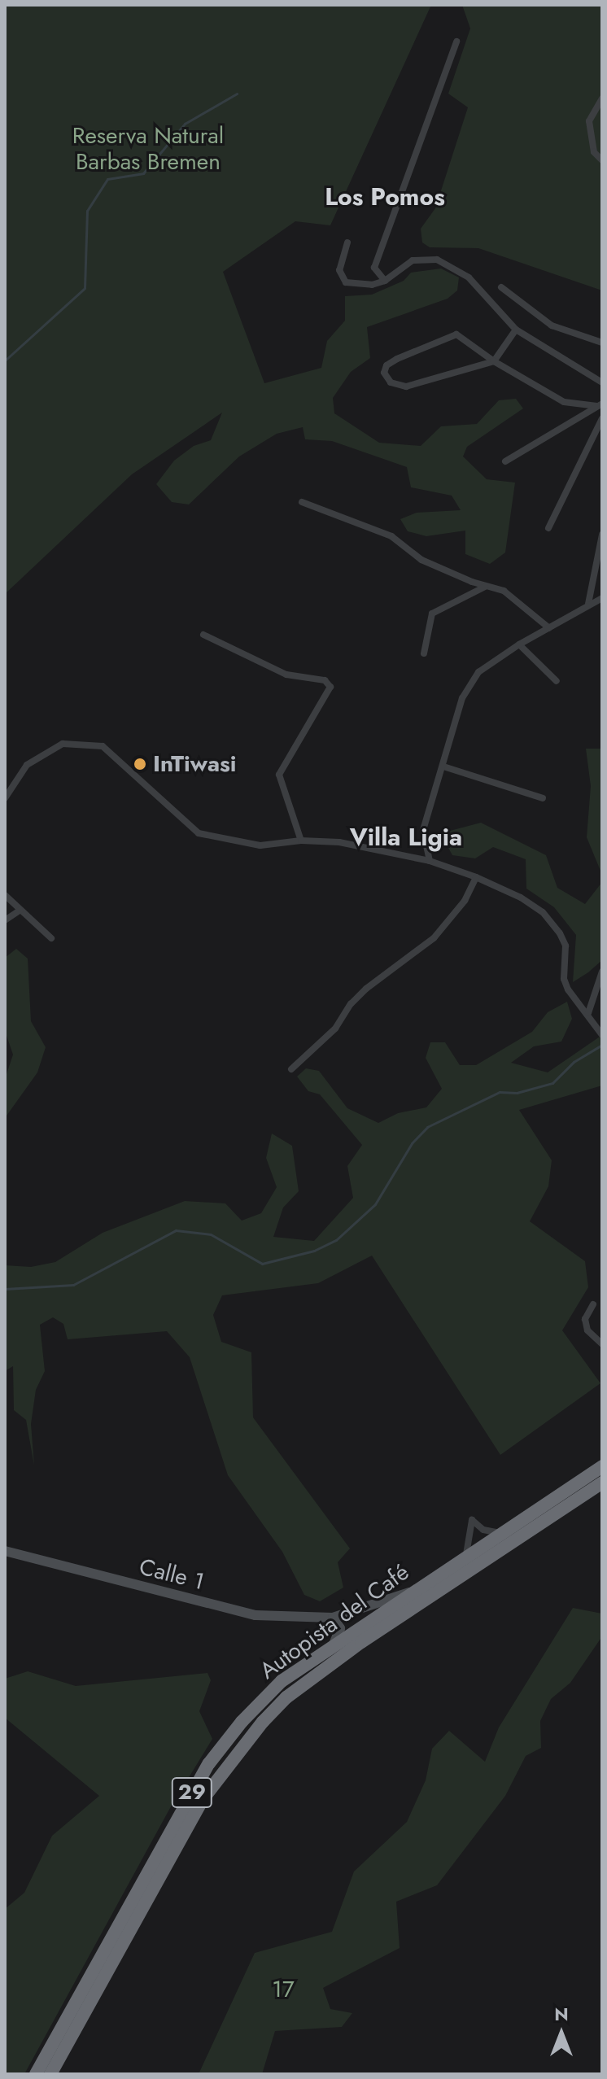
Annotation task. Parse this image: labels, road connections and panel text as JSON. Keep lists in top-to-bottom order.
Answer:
{
  "streets": {
    "highway": ["Autopista del Café", "29"],
    "street": ["Calle 1"]
  },
  "crossings": [
    ["Calle 1", "Autopista del Café"]
  ],
  "districts": ["Los Pomos", "Villa Ligia"],
  "parks": ["Reserva Natural Barbas Bremen", "17"],
  "places": ["InTiwasi"],
  "north": "top"
}
